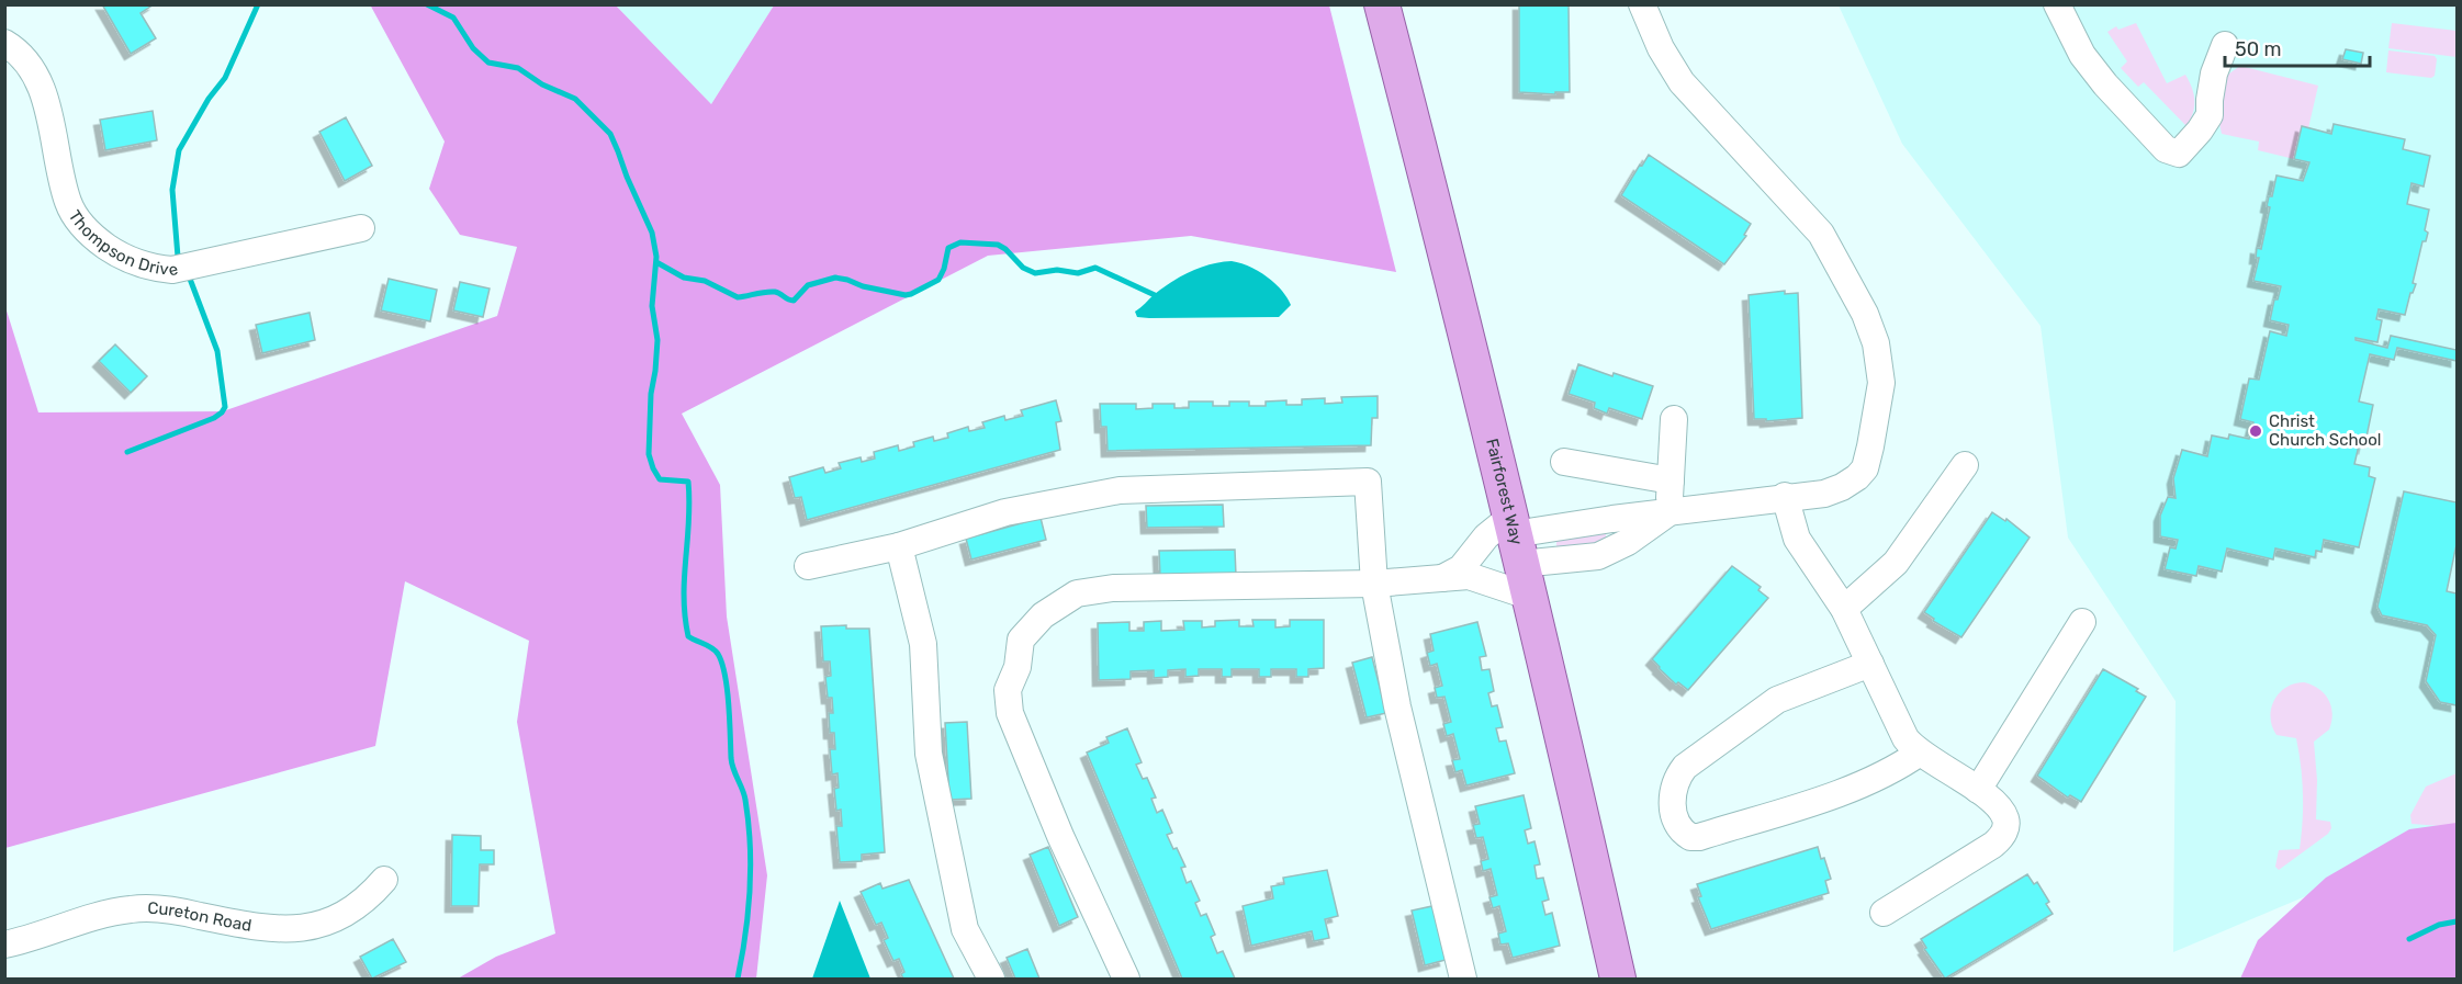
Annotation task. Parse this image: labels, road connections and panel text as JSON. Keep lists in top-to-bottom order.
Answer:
{
  "streets": {
    "main road": ["Fairforest Way"],
    "street": ["Thompson Drive", "Cureton Road"]
  },
  "places": ["Christ Church School"],
  "scale_bar": "50 m"
}
